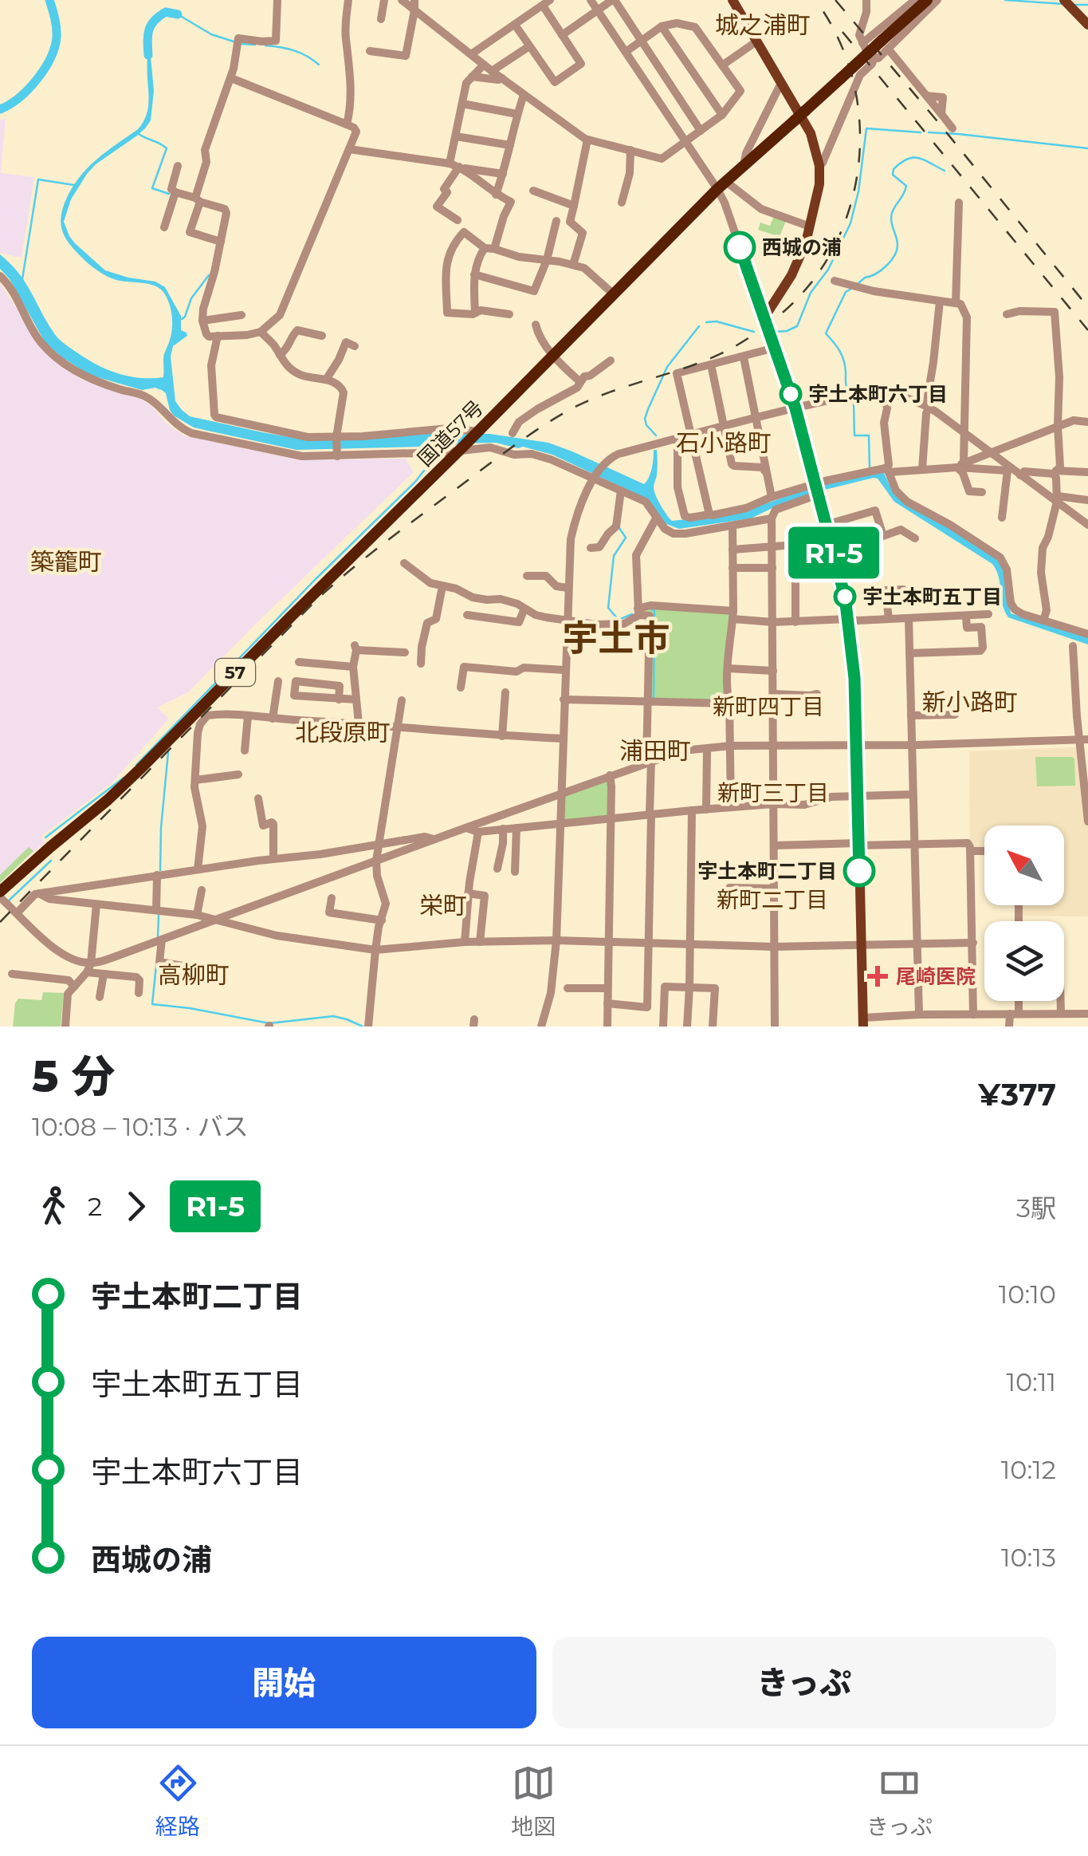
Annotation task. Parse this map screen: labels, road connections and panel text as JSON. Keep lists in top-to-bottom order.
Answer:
{
  "streets": {
    "highway": ["国道57号", "57"]
  },
  "districts": [
    "城之浦町",
    "石小路町",
    "築籠町",
    "宇土市",
    "新小路町",
    "新町四丁目",
    "北段原町",
    "浦田町",
    "新町三丁目",
    "新町二丁目",
    "栄町",
    "高柳町"
  ],
  "places": {
    "other": [
      "西城の浦",
      "宇土本町六丁目",
      "宇土本町五丁目",
      "宇土本町二丁目"
    ],
    "health": ["尾崎医院"]
  },
  "lines": ["bus line R1-5"],
  "north": "top left",
  "page": {
    "on_map": "R1-5",
    "heading": ["5 分", "10:08 – 10:13 · バス", "¥377"],
    "legs": ["2", "R1-5", "3駅"],
    "list": [
      {
        "name": "宇土本町二丁目",
        "value": "10:10"
      },
      {
        "name": "宇土本町五丁目",
        "value": "10:11"
      },
      {
        "name": "宇土本町六丁目",
        "value": "10:12"
      },
      {
        "name": "西城の浦",
        "value": "10:13"
      }
    ],
    "buttons": ["開始", "きっぷ"],
    "tabs": ["経路", "地図", "きっぷ"]
  }
}
